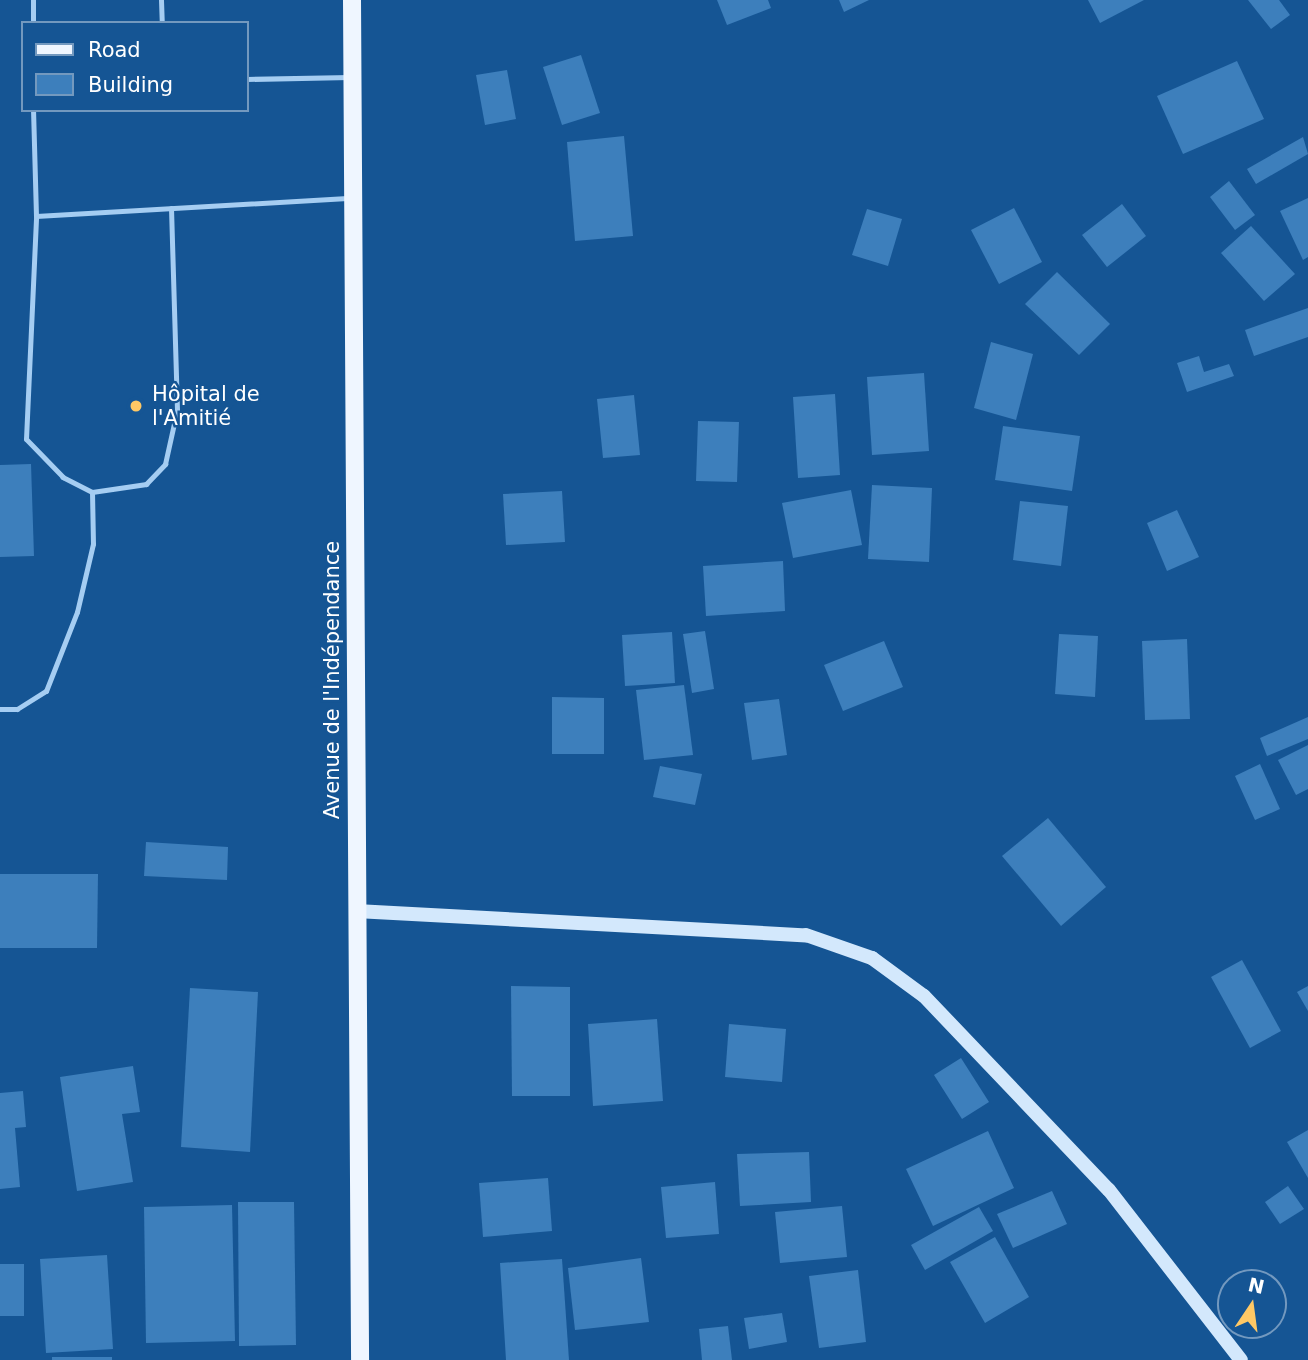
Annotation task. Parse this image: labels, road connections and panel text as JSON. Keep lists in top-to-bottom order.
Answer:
{
  "streets": {
    "main road": ["Avenue de l'Indépendance"]
  },
  "places": ["Hôpital de l'Amitié"],
  "legend": ["Road", "Building"],
  "north": "top"
}
